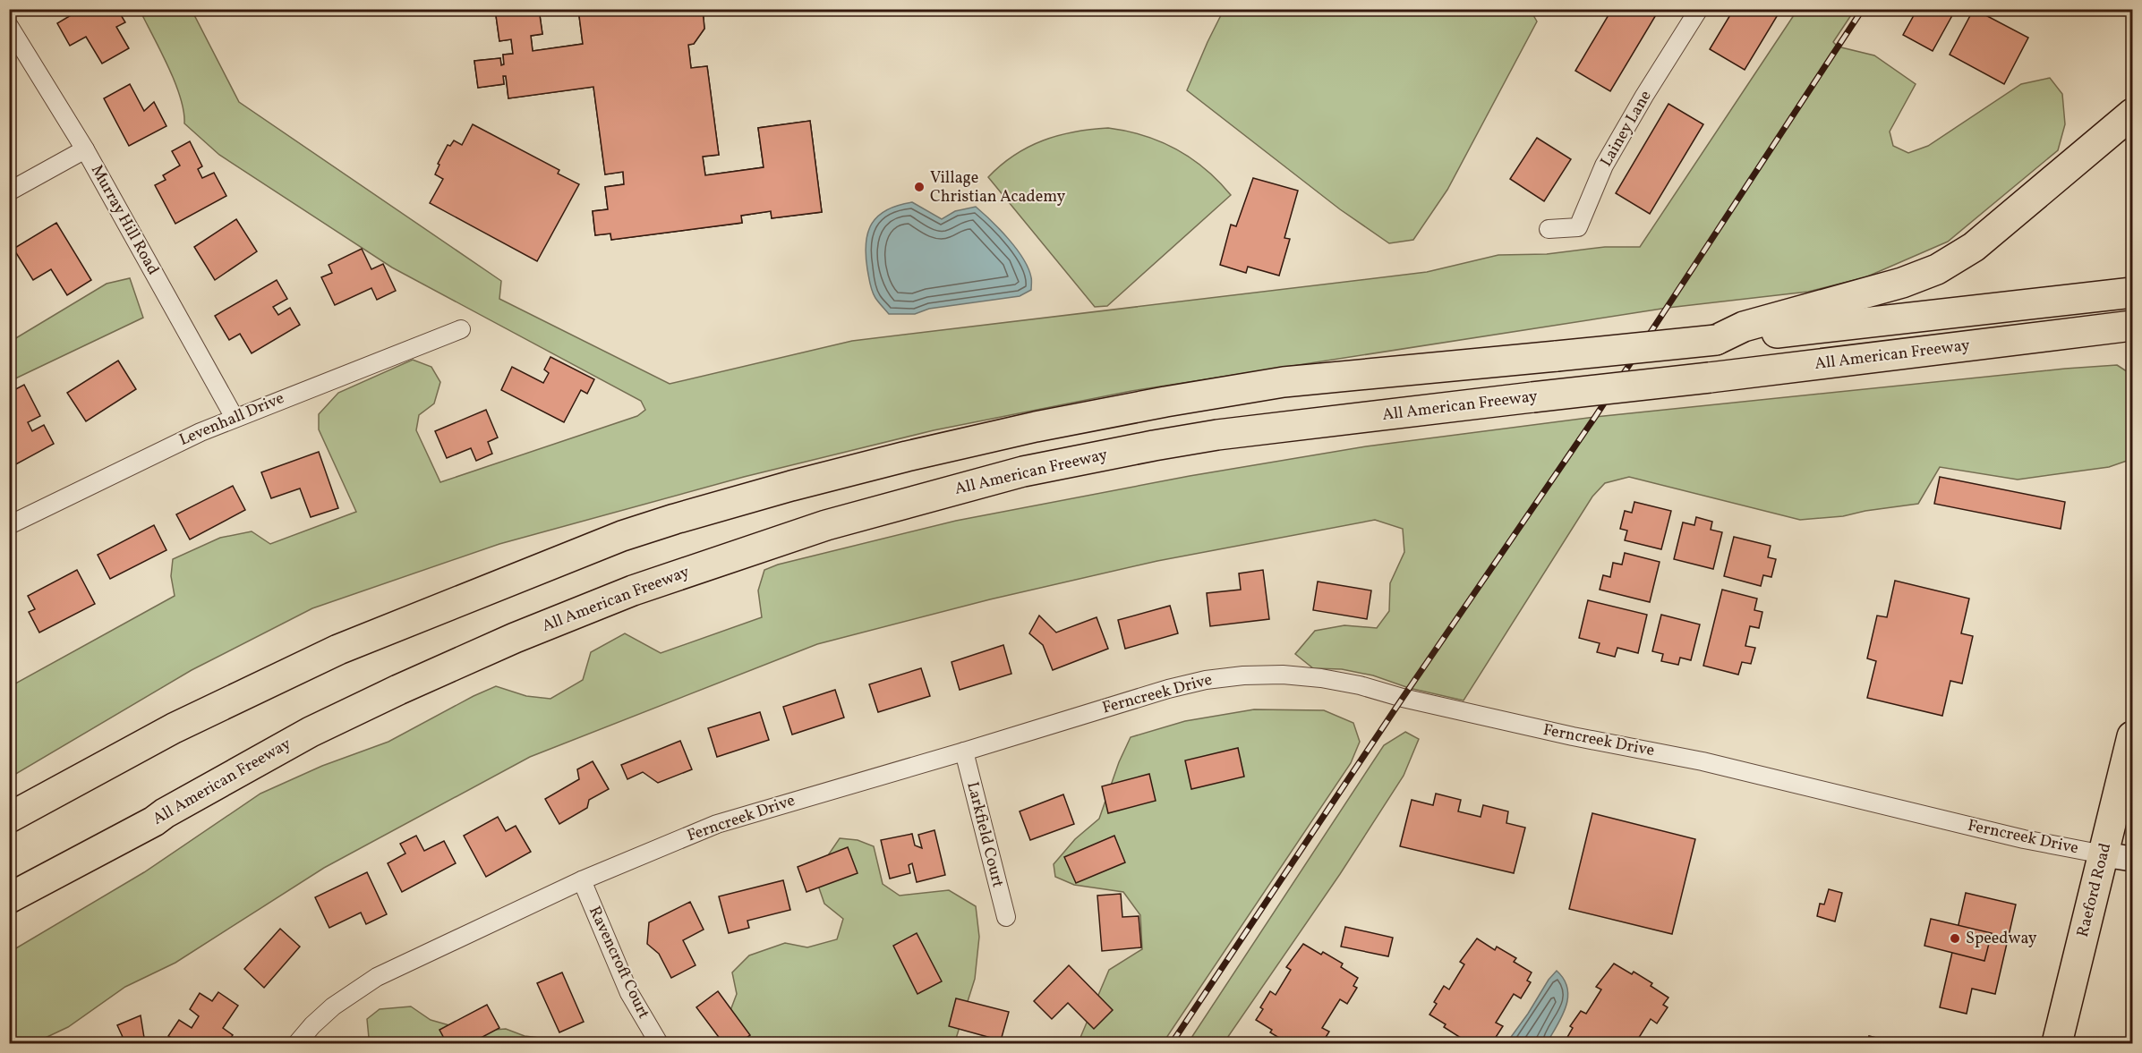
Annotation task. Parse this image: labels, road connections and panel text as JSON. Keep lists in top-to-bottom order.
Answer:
{
  "streets": {
    "highway": ["All American Freeway", "Raeford Road"],
    "street": [
      "Lainey Lane",
      "Murray Hill Road",
      "Levenhall Drive",
      "Ferncreek Drive",
      "Larkfield Court",
      "Ravencroft Court"
    ]
  },
  "crossings": [
    ["Murray Hill Road", "Levenhall Drive"],
    ["Ferncreek Drive", "Larkfield Court"],
    ["Ferncreek Drive", "Raeford Road"],
    ["Ferncreek Drive", "Ravencroft Court"]
  ],
  "places": ["Village Christian Academy", "Speedway"]
}
